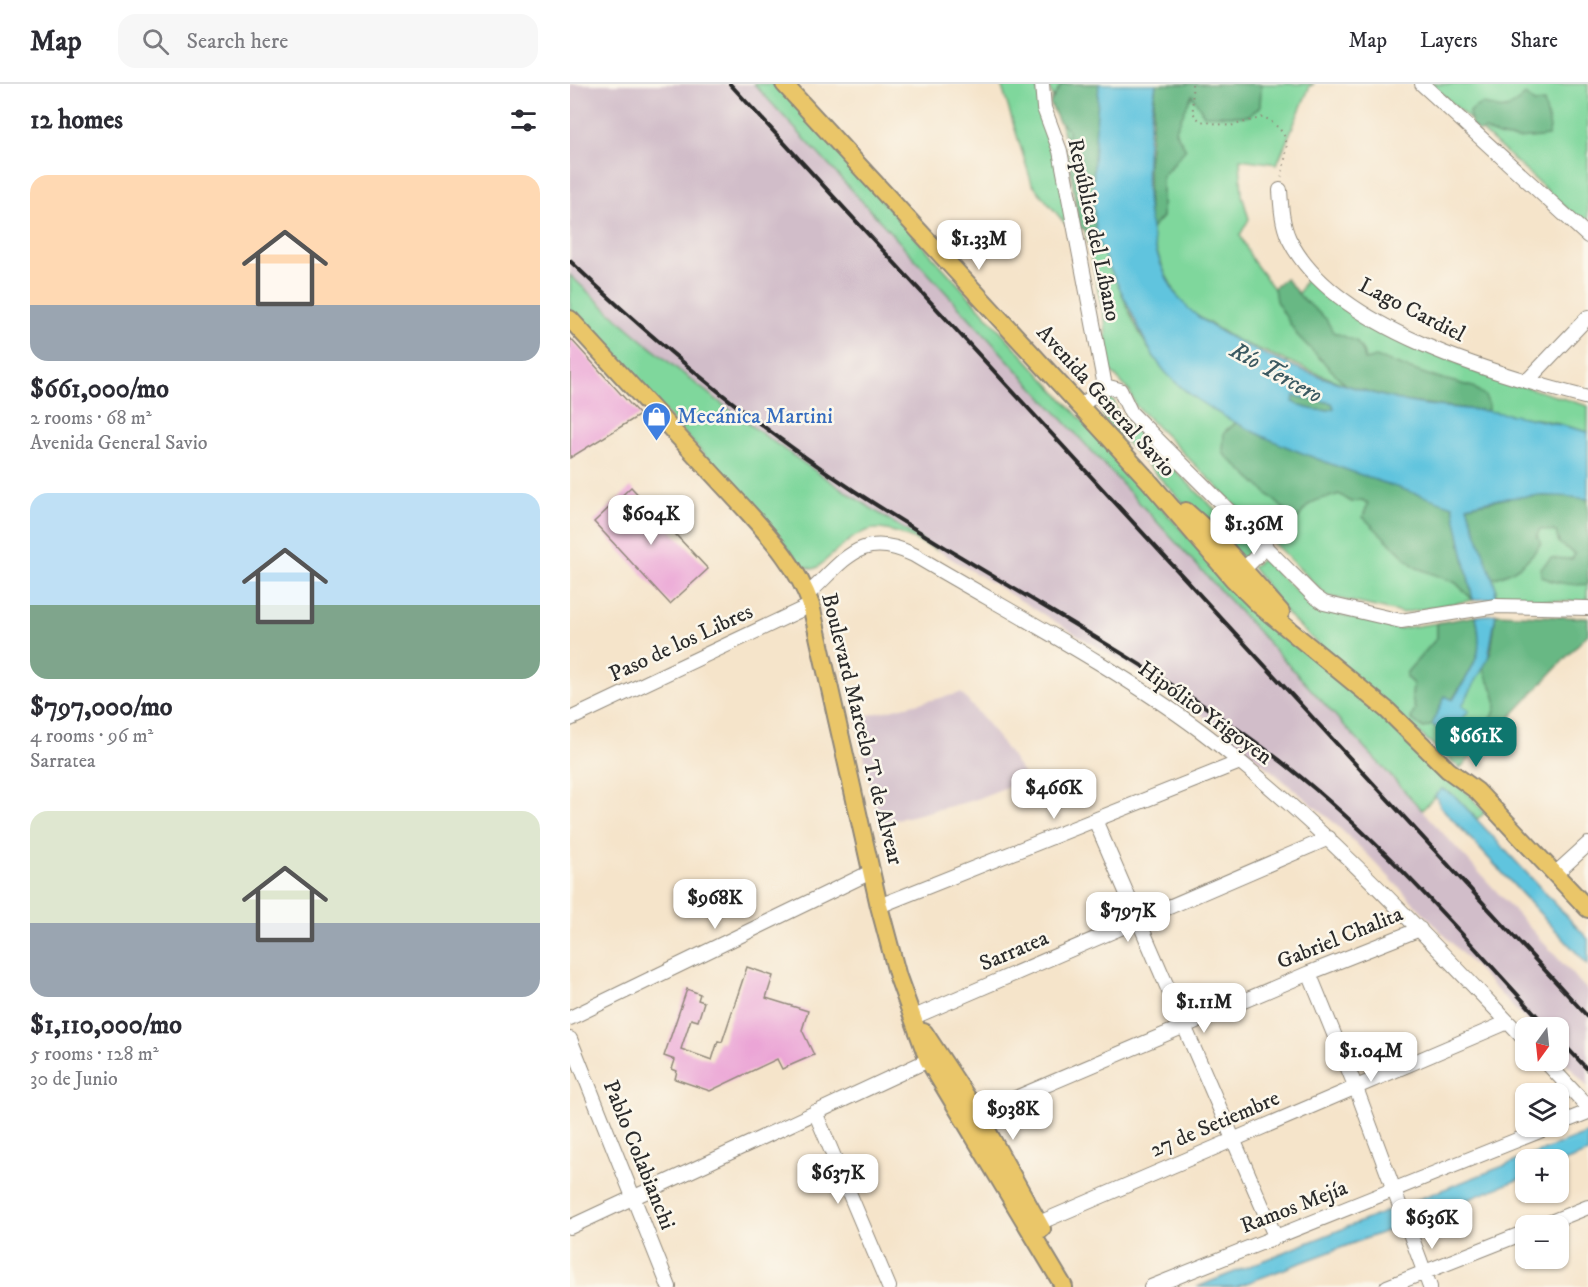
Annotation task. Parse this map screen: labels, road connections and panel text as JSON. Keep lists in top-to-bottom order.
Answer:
{
  "streets": {
    "main road": ["Avenida General Savio", "Boulevard Marcelo T. de Alvear"],
    "street": [
      "República del Líbano",
      "Lago Cardiel",
      "Paso de los Libres",
      "Hipólito Yrigoyen",
      "Gabriel Chalita",
      "Sarratea",
      "27 de Setiembre",
      "Pablo Colabianchi",
      "Ramos Mejía"
    ]
  },
  "crossings": [
    ["Paso de los Libres", "Hipólito Yrigoyen"],
    ["Paso de los Libres", "Boulevard Marcelo T. de Alvear"],
    ["Hipólito Yrigoyen", "Boulevard Marcelo T. de Alvear"],
    ["Hipólito Yrigoyen", "Gabriel Chalita"],
    ["Hipólito Yrigoyen", "Sarratea"],
    ["Hipólito Yrigoyen", "27 de Setiembre"],
    ["Boulevard Marcelo T. de Alvear", "Gabriel Chalita"],
    ["Boulevard Marcelo T. de Alvear", "Sarratea"],
    ["Boulevard Marcelo T. de Alvear", "27 de Setiembre"]
  ],
  "water": ["Río Tercero"],
  "places": {
    "shop": ["Mecánica Martini"]
  },
  "north": "bottom",
  "page": {
    "header": "Map",
    "search": "Search here",
    "nav": ["Map", "Layers", "Share"],
    "heading": "12 homes",
    "list": [
      {
        "name": "$661,000/mo",
        "note": "2 rooms · 68 m² · Avenida General Savio"
      },
      {
        "name": "$797,000/mo",
        "note": "4 rooms · 96 m² · Sarratea"
      },
      {
        "name": "$1,110,000/mo",
        "note": "5 rooms · 128 m² · 30 de Junio"
      }
    ],
    "price": [
      "$1.33M",
      "$604K",
      "$1.36M",
      "$661K",
      "$466K",
      "$968K",
      "$797K",
      "$1.11M",
      "$1.04M",
      "$938K",
      "$637K",
      "$636K"
    ],
    "map_buttons": ["+", "−"]
  }
}
